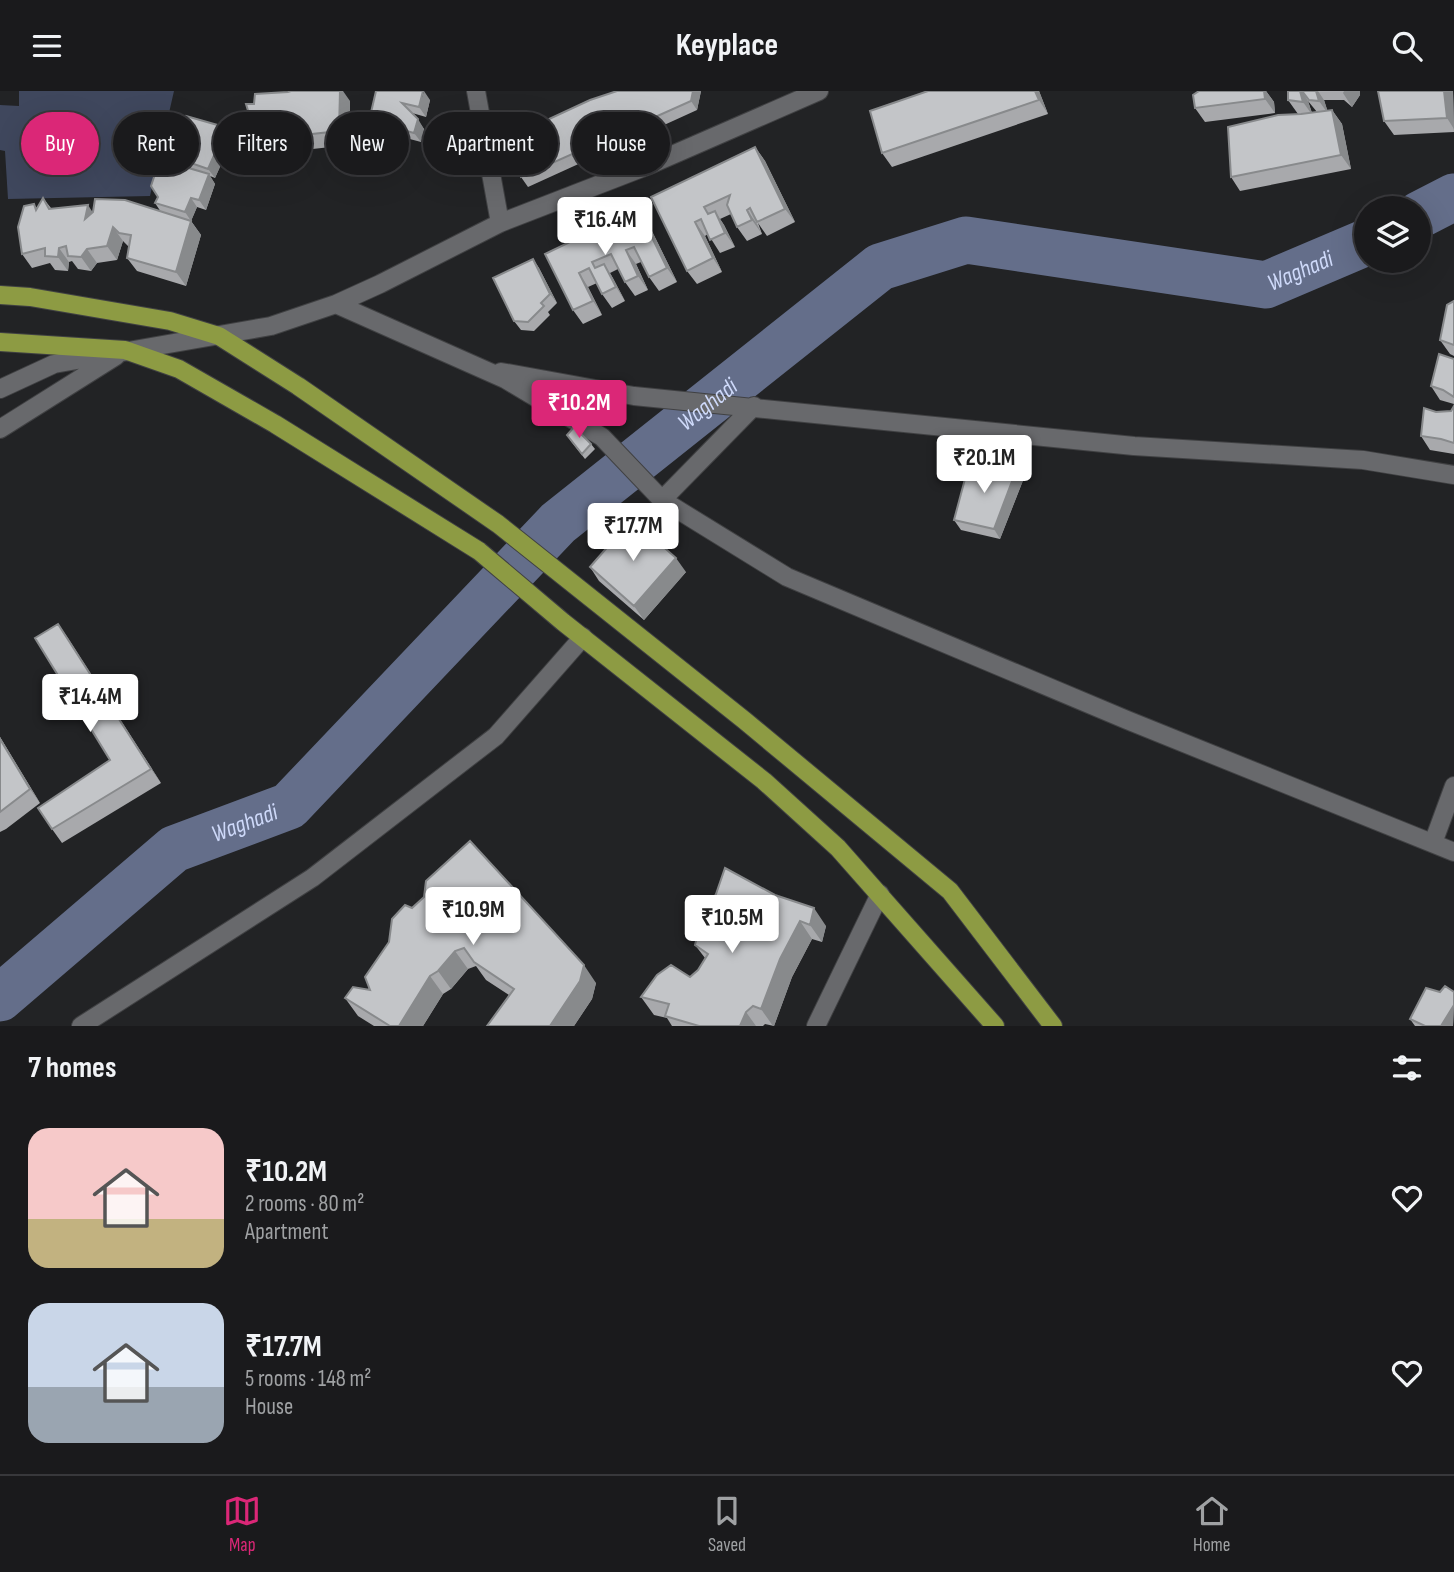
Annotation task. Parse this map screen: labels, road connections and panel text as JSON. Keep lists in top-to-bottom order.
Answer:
{
  "water": ["Waghadi"],
  "page": {
    "header": "Keyplace",
    "chip": [
      "Buy",
      "Rent",
      "Filters",
      "New",
      "Apartment",
      "House"
    ],
    "price": [
      "₹16.4M",
      "₹10.2M",
      "₹20.1M",
      "₹17.7M",
      "₹14.4M",
      "₹10.9M",
      "₹10.5M"
    ],
    "heading": "7 homes",
    "list": [
      {
        "name": "₹10.2M",
        "note": "2 rooms · 80 m² · Apartment"
      },
      {
        "name": "₹17.7M",
        "note": "5 rooms · 148 m² · House"
      }
    ],
    "tabs": ["Map", "Saved", "Home"]
  }
}
